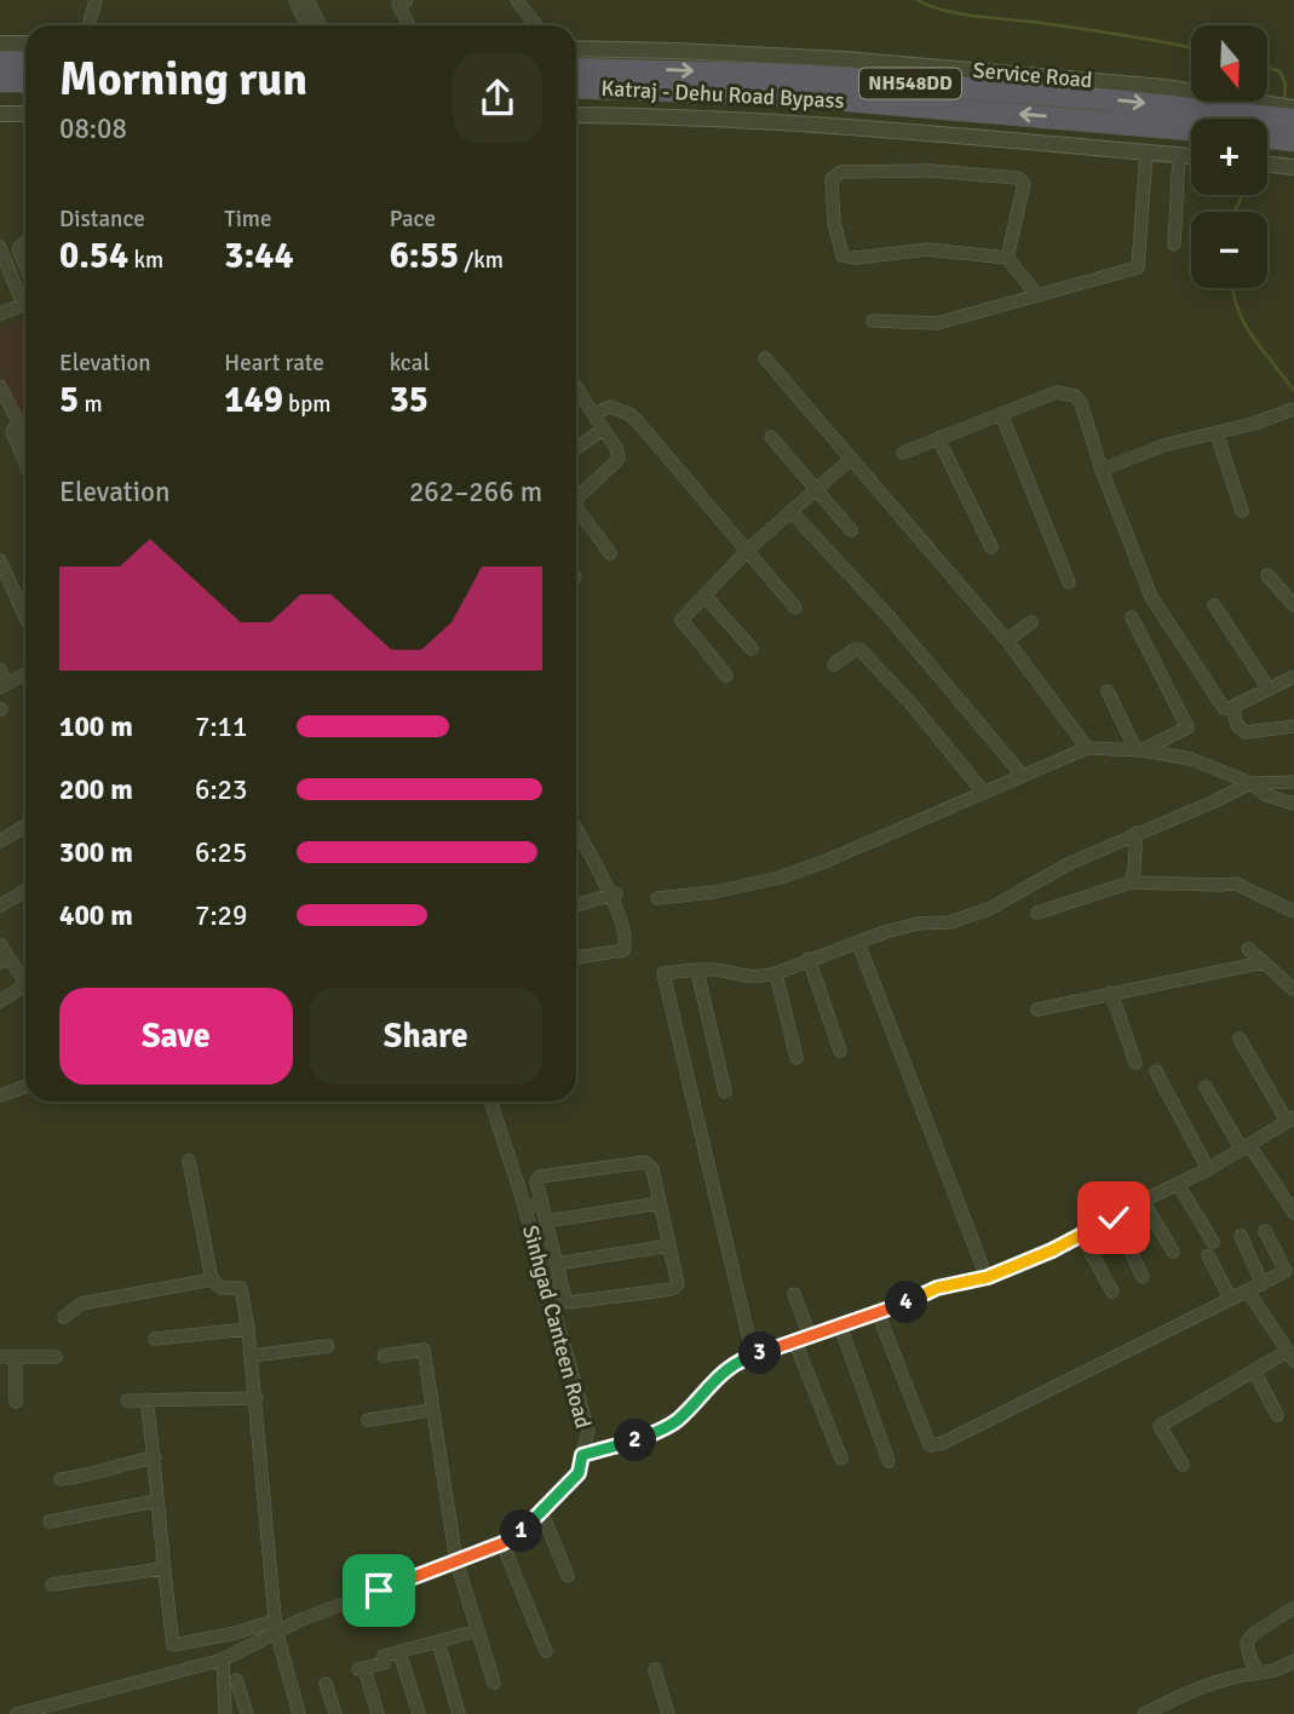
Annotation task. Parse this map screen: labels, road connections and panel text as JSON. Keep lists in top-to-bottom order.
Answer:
{
  "streets": {
    "highway": ["NH548DD", "Katraj - Dehu Road Bypass"],
    "street": ["Service Road", "Sinhgad Canteen Road"]
  },
  "crossings": [
    ["Service Road", "Katraj - Dehu Road Bypass"]
  ],
  "north": "bottom",
  "page": {
    "map_buttons": ["+", "−"],
    "heading": ["Morning run", "08:08"],
    "stats": [
      ["Distance", "0.54 km"],
      ["Time", "3:44"],
      ["Pace", "6:55 /km"],
      ["Elevation", "5 m"],
      ["Heart rate", "149 bpm"],
      ["kcal", "35"]
    ],
    "chart": ["Elevation", "262–266 m"],
    "list": [
      {
        "name": "100 m",
        "note": "7:11"
      },
      {
        "name": "200 m",
        "note": "6:23"
      },
      {
        "name": "300 m",
        "note": "6:25"
      },
      {
        "name": "400 m",
        "note": "7:29"
      }
    ],
    "buttons": ["Save", "Share"],
    "pins": [
      "4",
      "3",
      "2",
      "1"
    ]
  }
}
